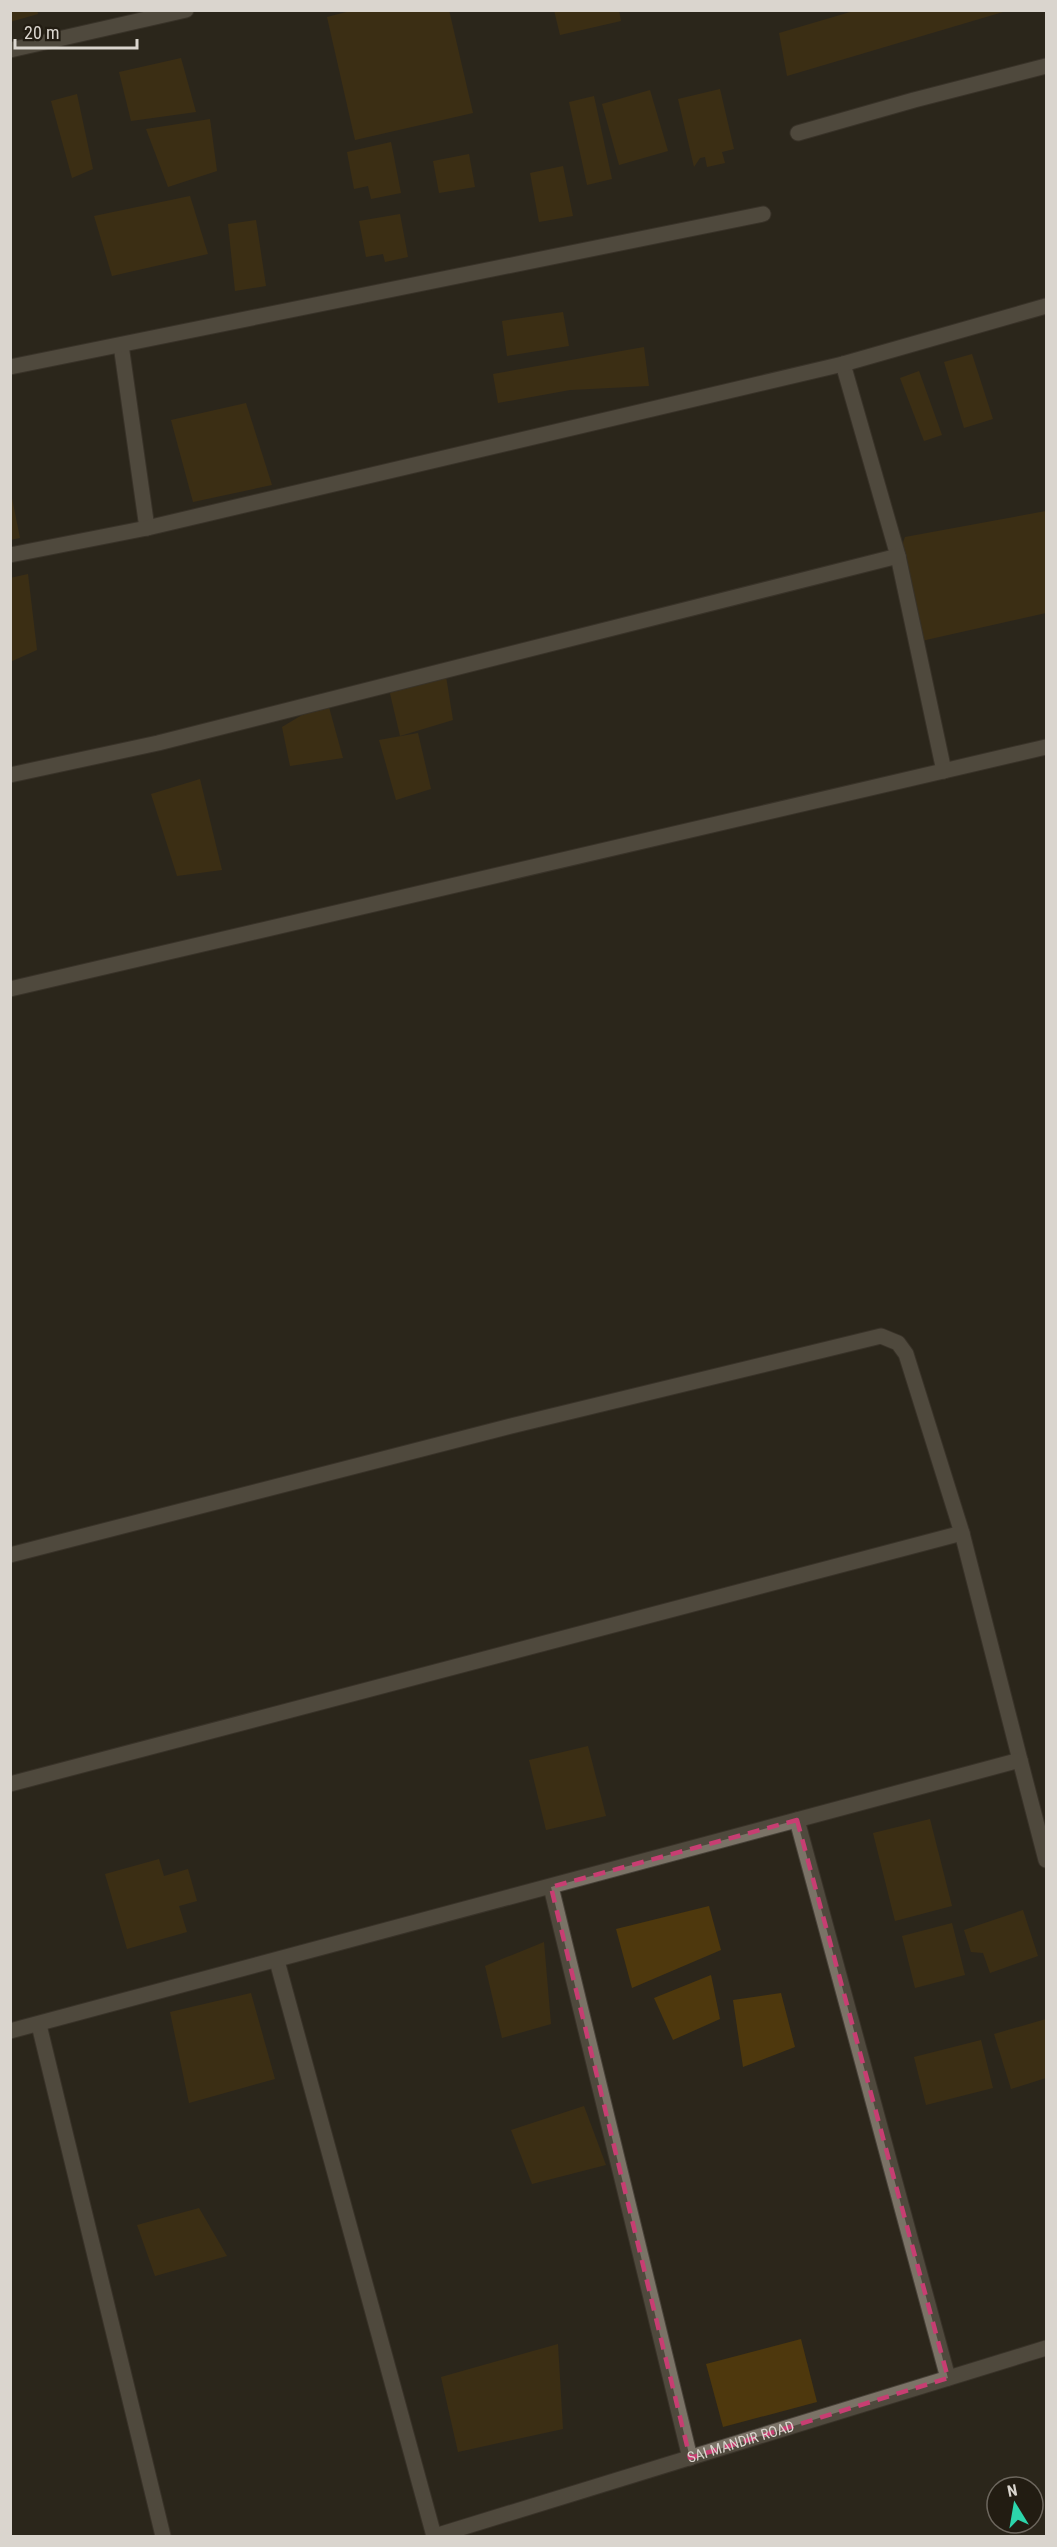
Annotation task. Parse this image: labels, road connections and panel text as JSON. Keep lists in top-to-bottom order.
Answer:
{
  "streets": {
    "street": ["SAI MANDIR ROAD"]
  },
  "scale_bar": "20 m",
  "north": "top"
}
